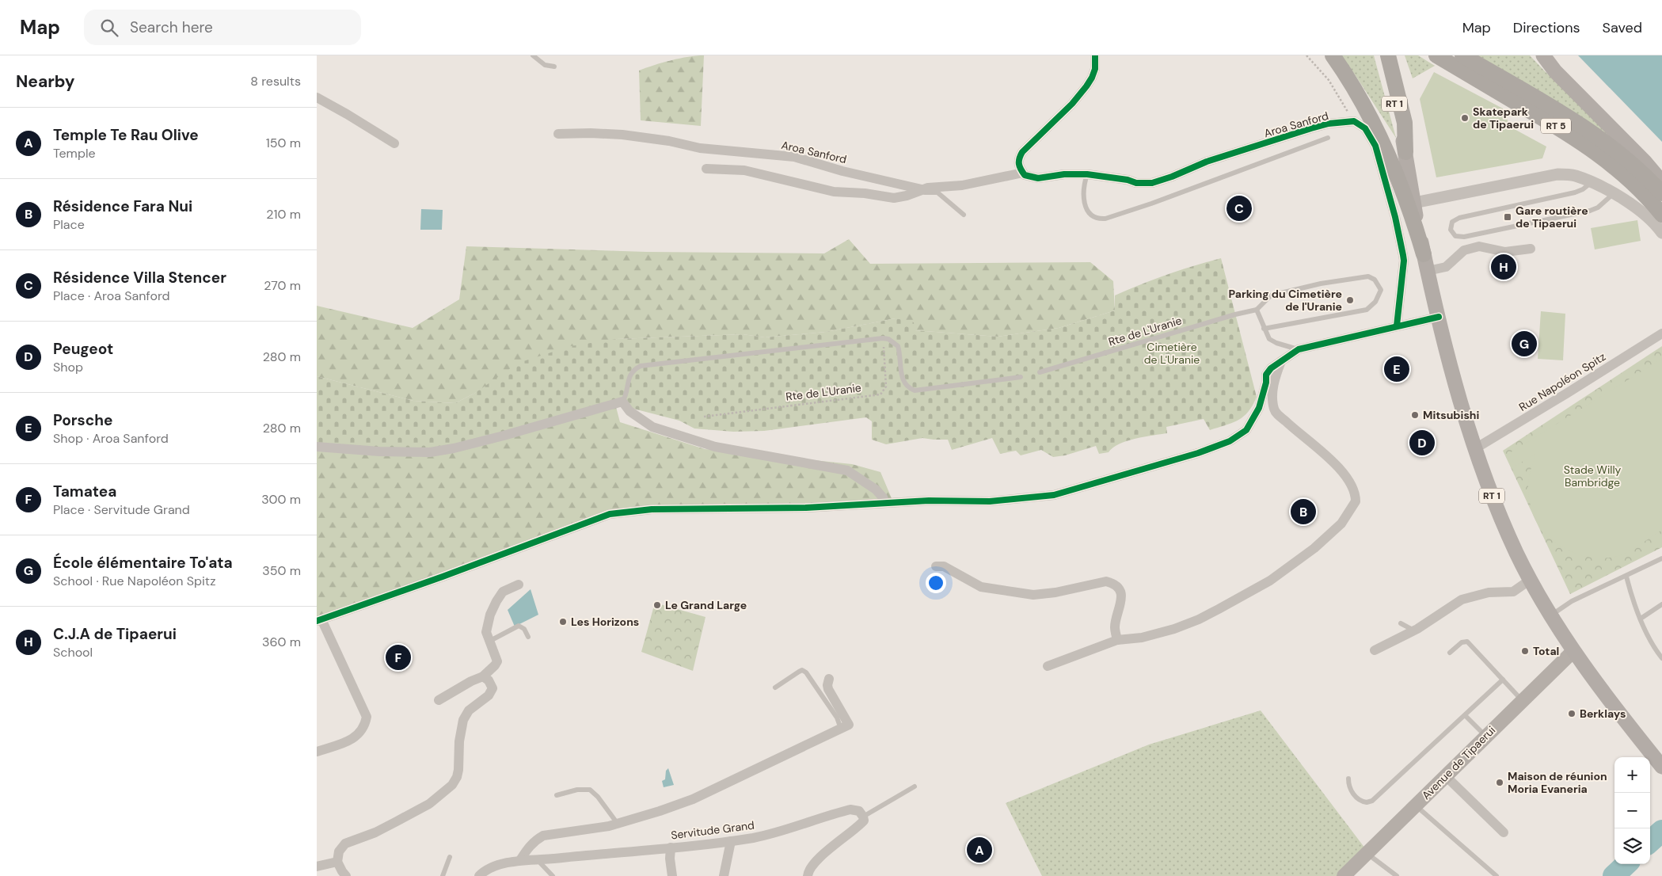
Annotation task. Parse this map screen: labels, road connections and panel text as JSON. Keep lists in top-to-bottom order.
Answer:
{
  "streets": {
    "highway": ["RT 5"],
    "main road": ["RT 1", "Avenue de Tipaerui"],
    "street": ["Aroa Sanford", "Rue Napoléon Spitz", "Servitude Grand"],
    "lane": ["Rte de L'Uranie"]
  },
  "crossings": [
    ["RT 1", "Rue Napoléon Spitz"],
    ["RT 1", "Avenue de Tipaerui"]
  ],
  "parks": ["Cimetière de L'Uranie", "Stade Willy Bambridge"],
  "places": {
    "other": [
      "Skatepark de Tipaerui",
      "Parking du Cimetière de l'Uranie",
      "Mitsubishi",
      "Le Grand Large",
      "Les Horizons",
      "Total",
      "Berklays",
      "Maison de réunion Moria Evaneria"
    ],
    "transit": ["Gare routière de Tipaerui"]
  },
  "page": {
    "header": "Map",
    "search": "Search here",
    "nav": ["Map", "Directions", "Saved"],
    "heading": ["Nearby", "8 results"],
    "list": [
      {
        "mark": "A",
        "name": "Temple Te Rau Olive",
        "note": "Temple",
        "value": "150 m"
      },
      {
        "mark": "B",
        "name": "Résidence Fara Nui",
        "note": "Place",
        "value": "210 m"
      },
      {
        "mark": "C",
        "name": "Résidence Villa Stencer",
        "note": "Place · Aroa Sanford",
        "value": "270 m"
      },
      {
        "mark": "D",
        "name": "Peugeot",
        "note": "Shop",
        "value": "280 m"
      },
      {
        "mark": "E",
        "name": "Porsche",
        "note": "Shop · Aroa Sanford",
        "value": "280 m"
      },
      {
        "mark": "F",
        "name": "Tamatea",
        "note": "Place · Servitude Grand",
        "value": "300 m"
      },
      {
        "mark": "G",
        "name": "École élémentaire To'ata",
        "note": "School · Rue Napoléon Spitz",
        "value": "350 m"
      },
      {
        "mark": "H",
        "name": "C.J.A de Tipaerui",
        "note": "School",
        "value": "360 m"
      }
    ],
    "pins": [
      "C",
      "H",
      "G",
      "E",
      "D",
      "B",
      "F",
      "A"
    ],
    "map_buttons": ["+", "−"]
  }
}
